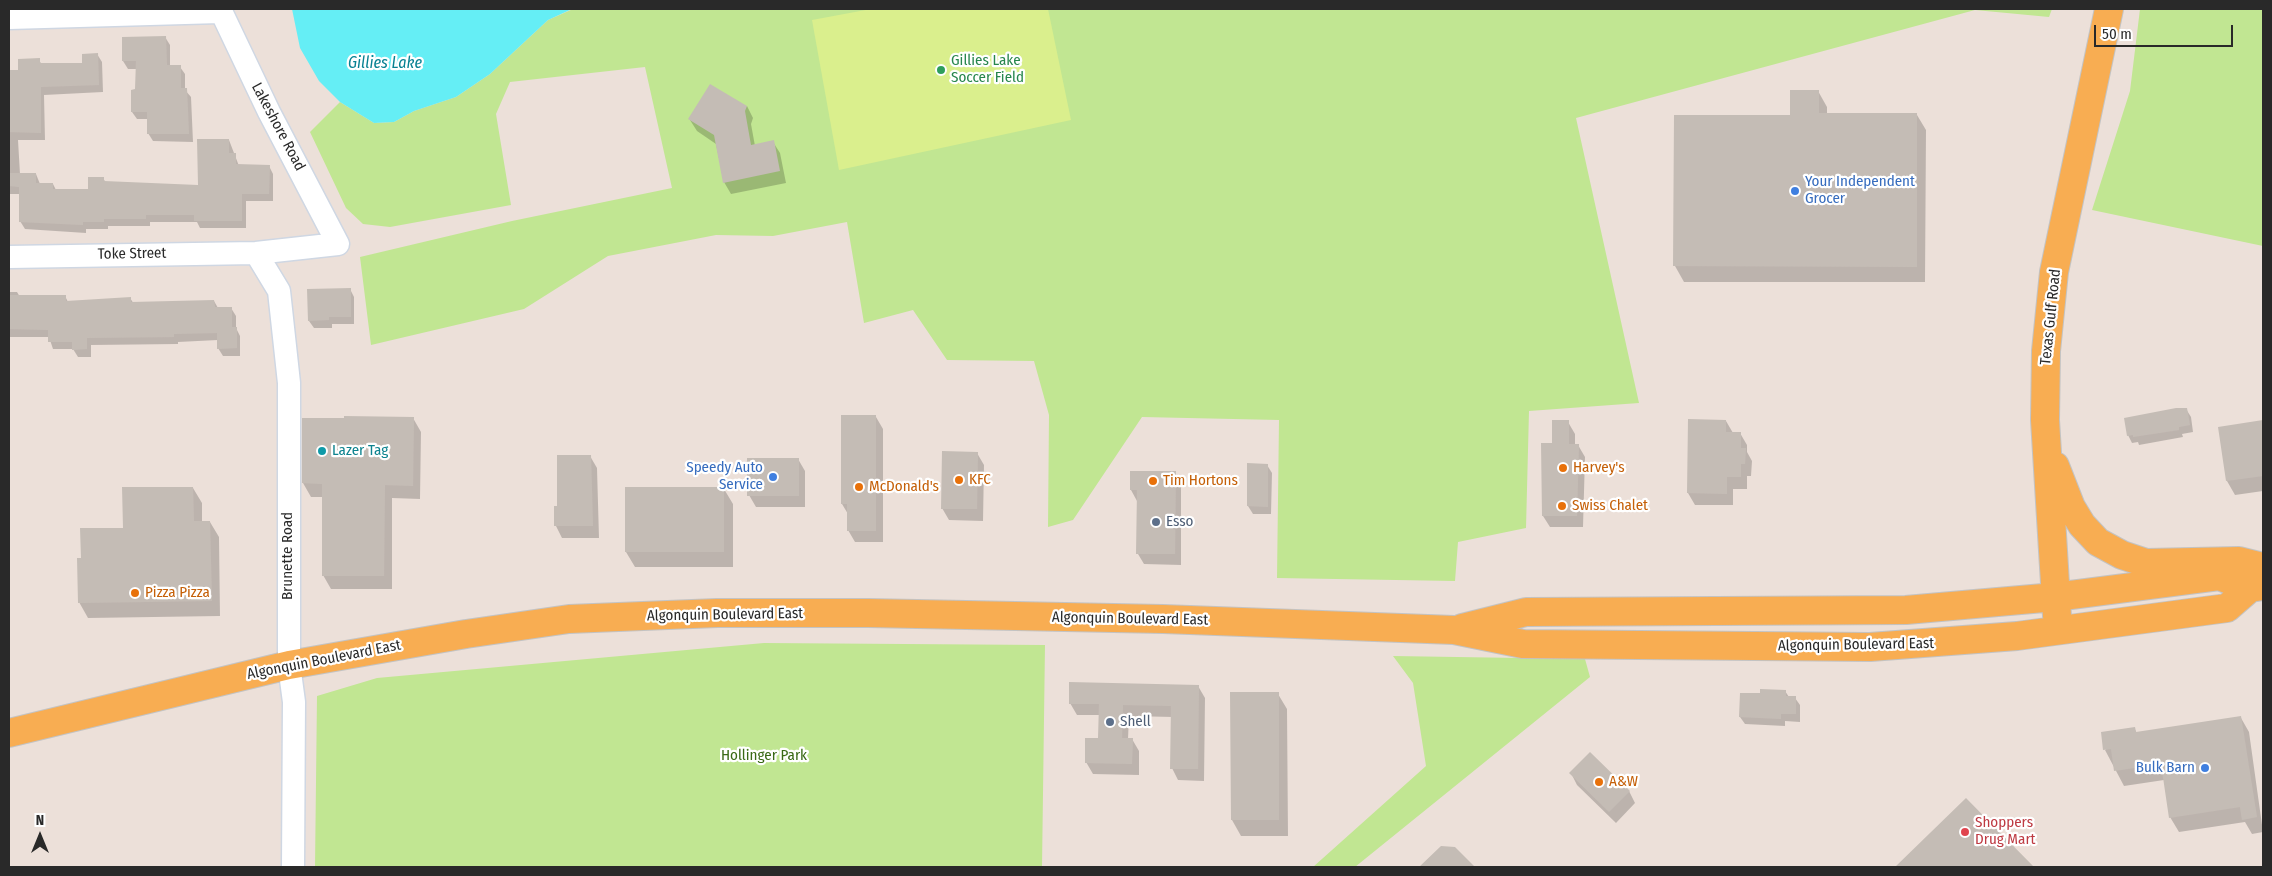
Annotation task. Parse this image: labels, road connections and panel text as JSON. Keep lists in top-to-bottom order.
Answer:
{
  "streets": {
    "main road": ["Texas Gulf Road", "Algonquin Boulevard East"],
    "street": ["Lakeshore Road", "Toke Street", "Brunette Road"]
  },
  "crossings": [
    ["Lakeshore Road", "Toke Street"],
    ["Toke Street", "Brunette Road"],
    ["Texas Gulf Road", "Algonquin Boulevard East"],
    ["Brunette Road", "Algonquin Boulevard East"]
  ],
  "water": ["Gillies Lake"],
  "parks": ["Hollinger Park"],
  "places": [
    "Gillies Lake Soccer Field",
    "Your Independent Grocer",
    "Lazer Tag",
    "Harvey's",
    "Speedy Auto Service",
    "KFC",
    "Tim Hortons",
    "McDonald's",
    "Swiss Chalet",
    "Esso",
    "Pizza Pizza",
    "Shell",
    "Bulk Barn",
    "A&W",
    "Shoppers Drug Mart"
  ],
  "scale_bar": "50 m",
  "north": "top"
}
